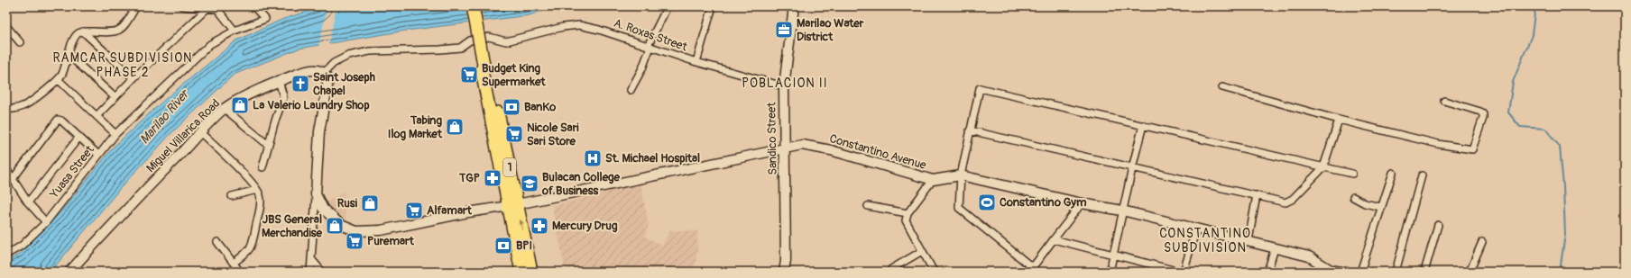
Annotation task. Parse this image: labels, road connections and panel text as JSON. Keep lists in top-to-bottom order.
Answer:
{
  "streets": {
    "highway": ["1"],
    "main road": ["Miguel Villarica Road", "Sandico Street", "Constantino Avenue"],
    "street": ["A. Roxas Street", "Yuasa Street"]
  },
  "crossings": [
    ["A. Roxas Street", "Miguel Villarica Road"],
    ["A. Roxas Street", "Sandico Street"],
    ["Sandico Street", "Constantino Avenue"],
    ["Constantino Avenue", "1"]
  ],
  "districts": ["RAMCAR SUBDIVISION PHASE 2", "POBLACION II", "CONSTANTINO SUBDIVISION"],
  "water": ["Marilao River"],
  "places": {
    "office": ["Marilao Water District"],
    "supermarket": [
      "Budget King Supermarket",
      "Nicole Sari Sari Store",
      "Alfamart",
      "Puremart"
    ],
    "church": ["Saint Joseph Chapel"],
    "shop": [
      "La Valerio Laundry Shop",
      "Tabing Ilog Market",
      "Rusi",
      "JBS General Merchandise"
    ],
    "bank": ["BanKo", "BPI"],
    "hospital": ["St. Michael Hospital"],
    "pharmacy": ["TGP", "Mercury Drug"],
    "school or university": ["Bulacan College of Business"],
    "sports": ["Constantino Gym"]
  }
}
